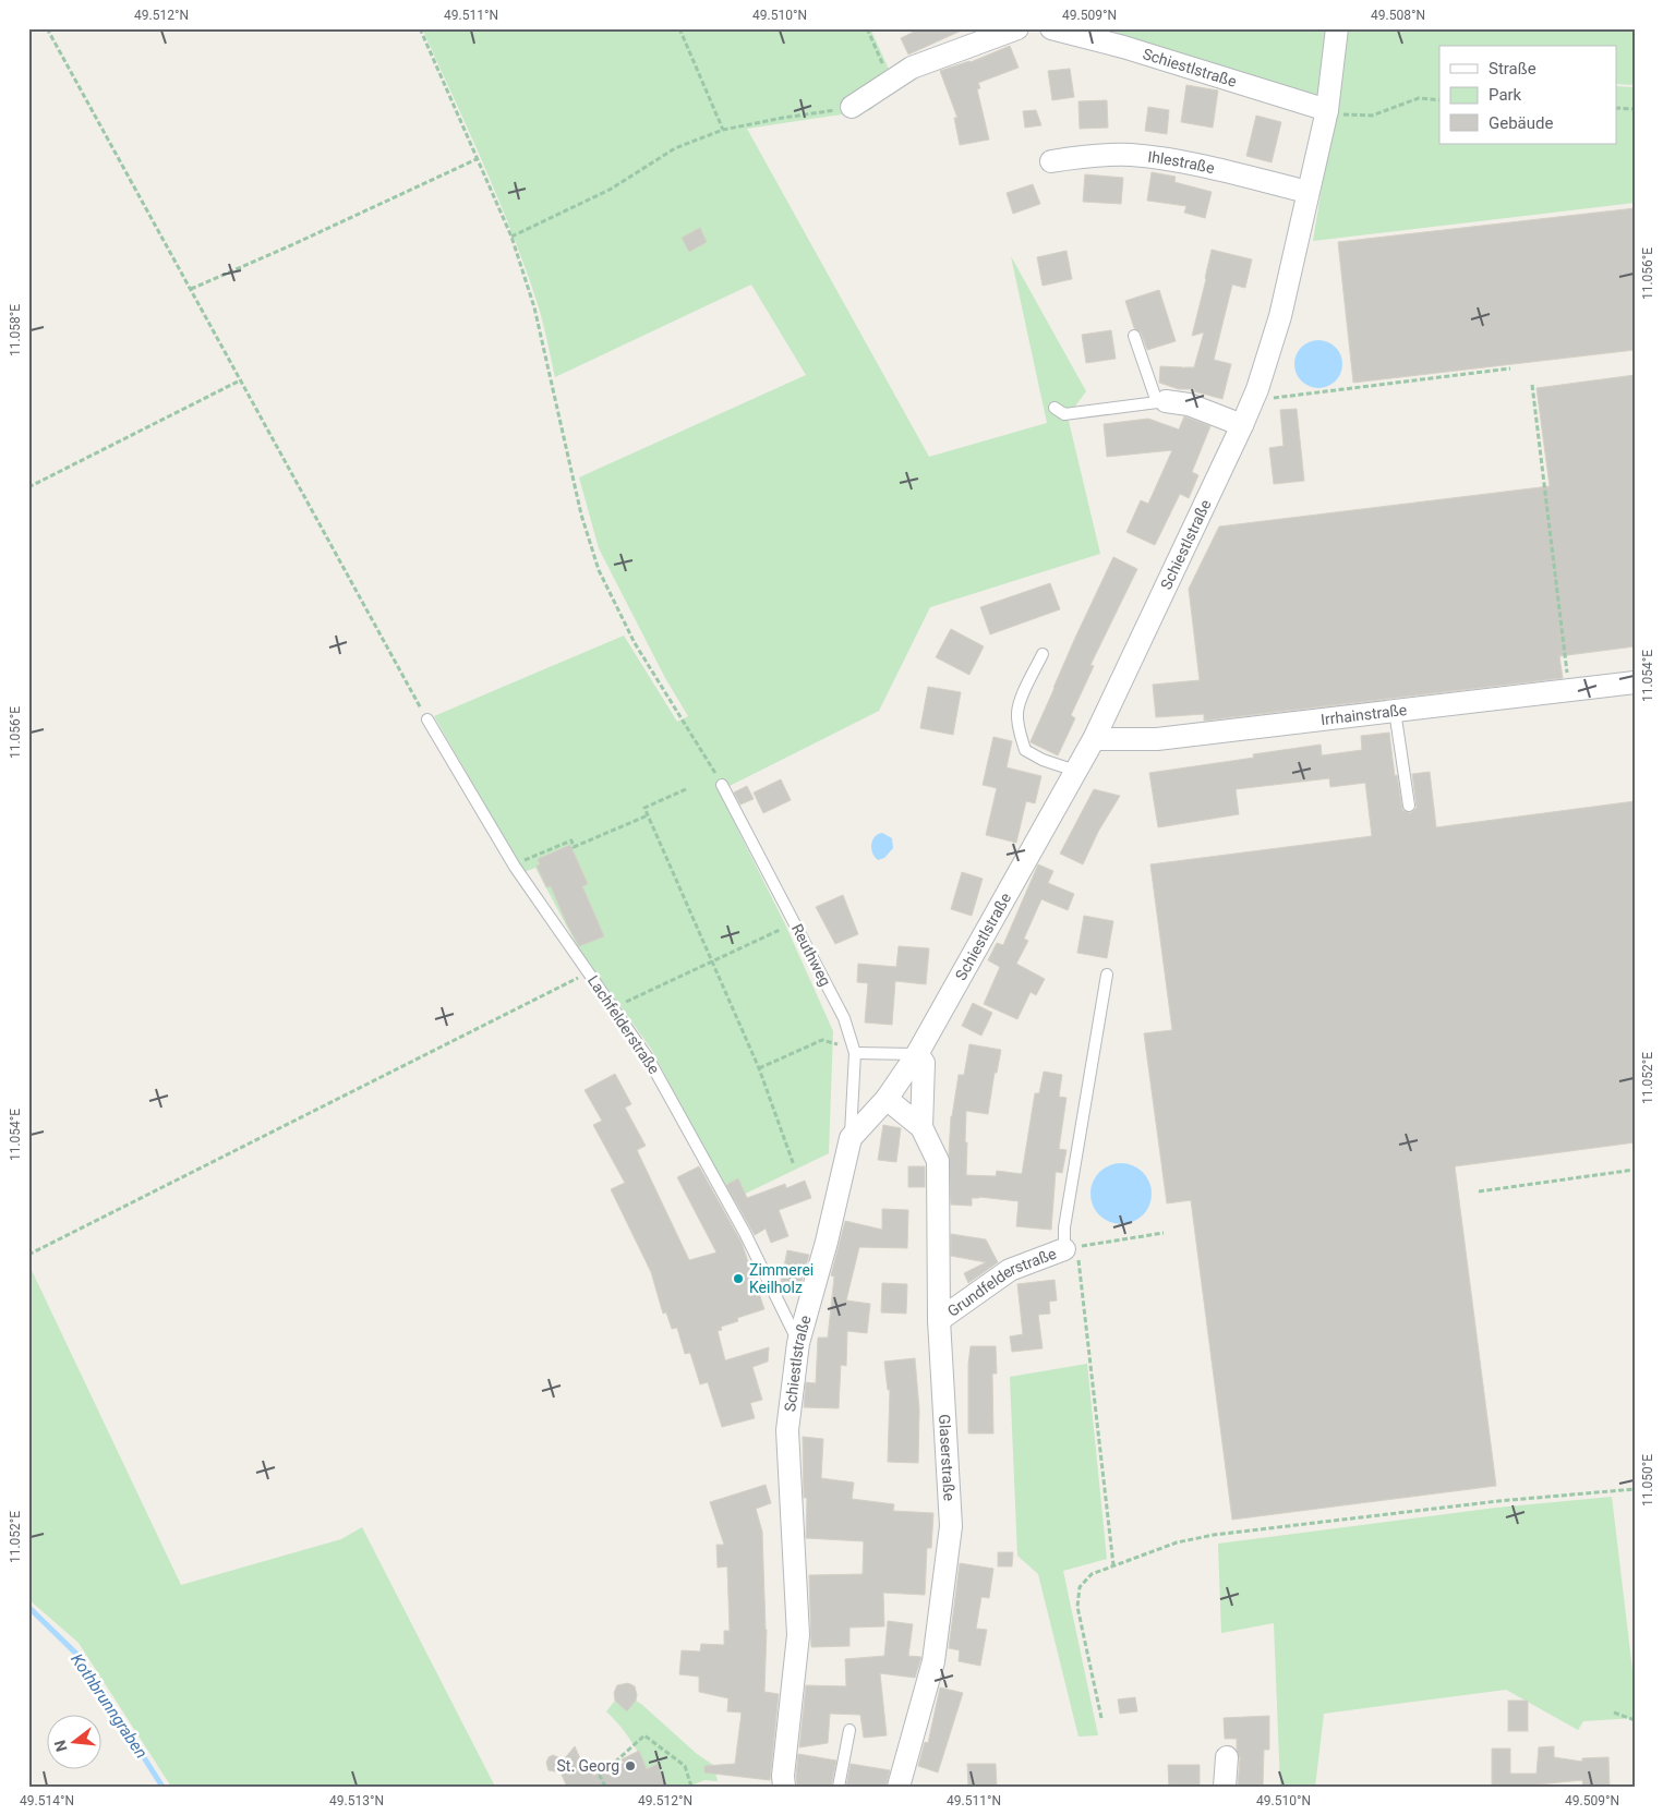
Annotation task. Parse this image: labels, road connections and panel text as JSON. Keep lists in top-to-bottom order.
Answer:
{
  "streets": {
    "street": [
      "Schiestlstraße",
      "Ihlestraße",
      "Irrhainstraße",
      "Grundfelderstraße",
      "Glaserstraße"
    ],
    "lane": ["Reuthweg", "Lachfelderstraße"]
  },
  "crossings": [
    ["Schiestlstraße", "Ihlestraße"],
    ["Schiestlstraße", "Irrhainstraße"],
    ["Schiestlstraße", "Reuthweg"],
    ["Schiestlstraße", "Lachfelderstraße"],
    ["Schiestlstraße", "Glaserstraße"],
    ["Grundfelderstraße", "Glaserstraße"]
  ],
  "water": ["Kothbrunngraben"],
  "places": ["Zimmerei Keilholz", "St. Georg"],
  "legend": ["Straße", "Park", "Gebäude"],
  "north": "left",
  "coordinates": [
    "49.512°N",
    "49.511°N",
    "49.510°N",
    "49.509°N",
    "49.508°N",
    "11.056°E",
    "11.058°E",
    "11.054°E",
    "11.052°E",
    "11.050°E",
    "49.514°N",
    "49.513°N"
  ]
}
